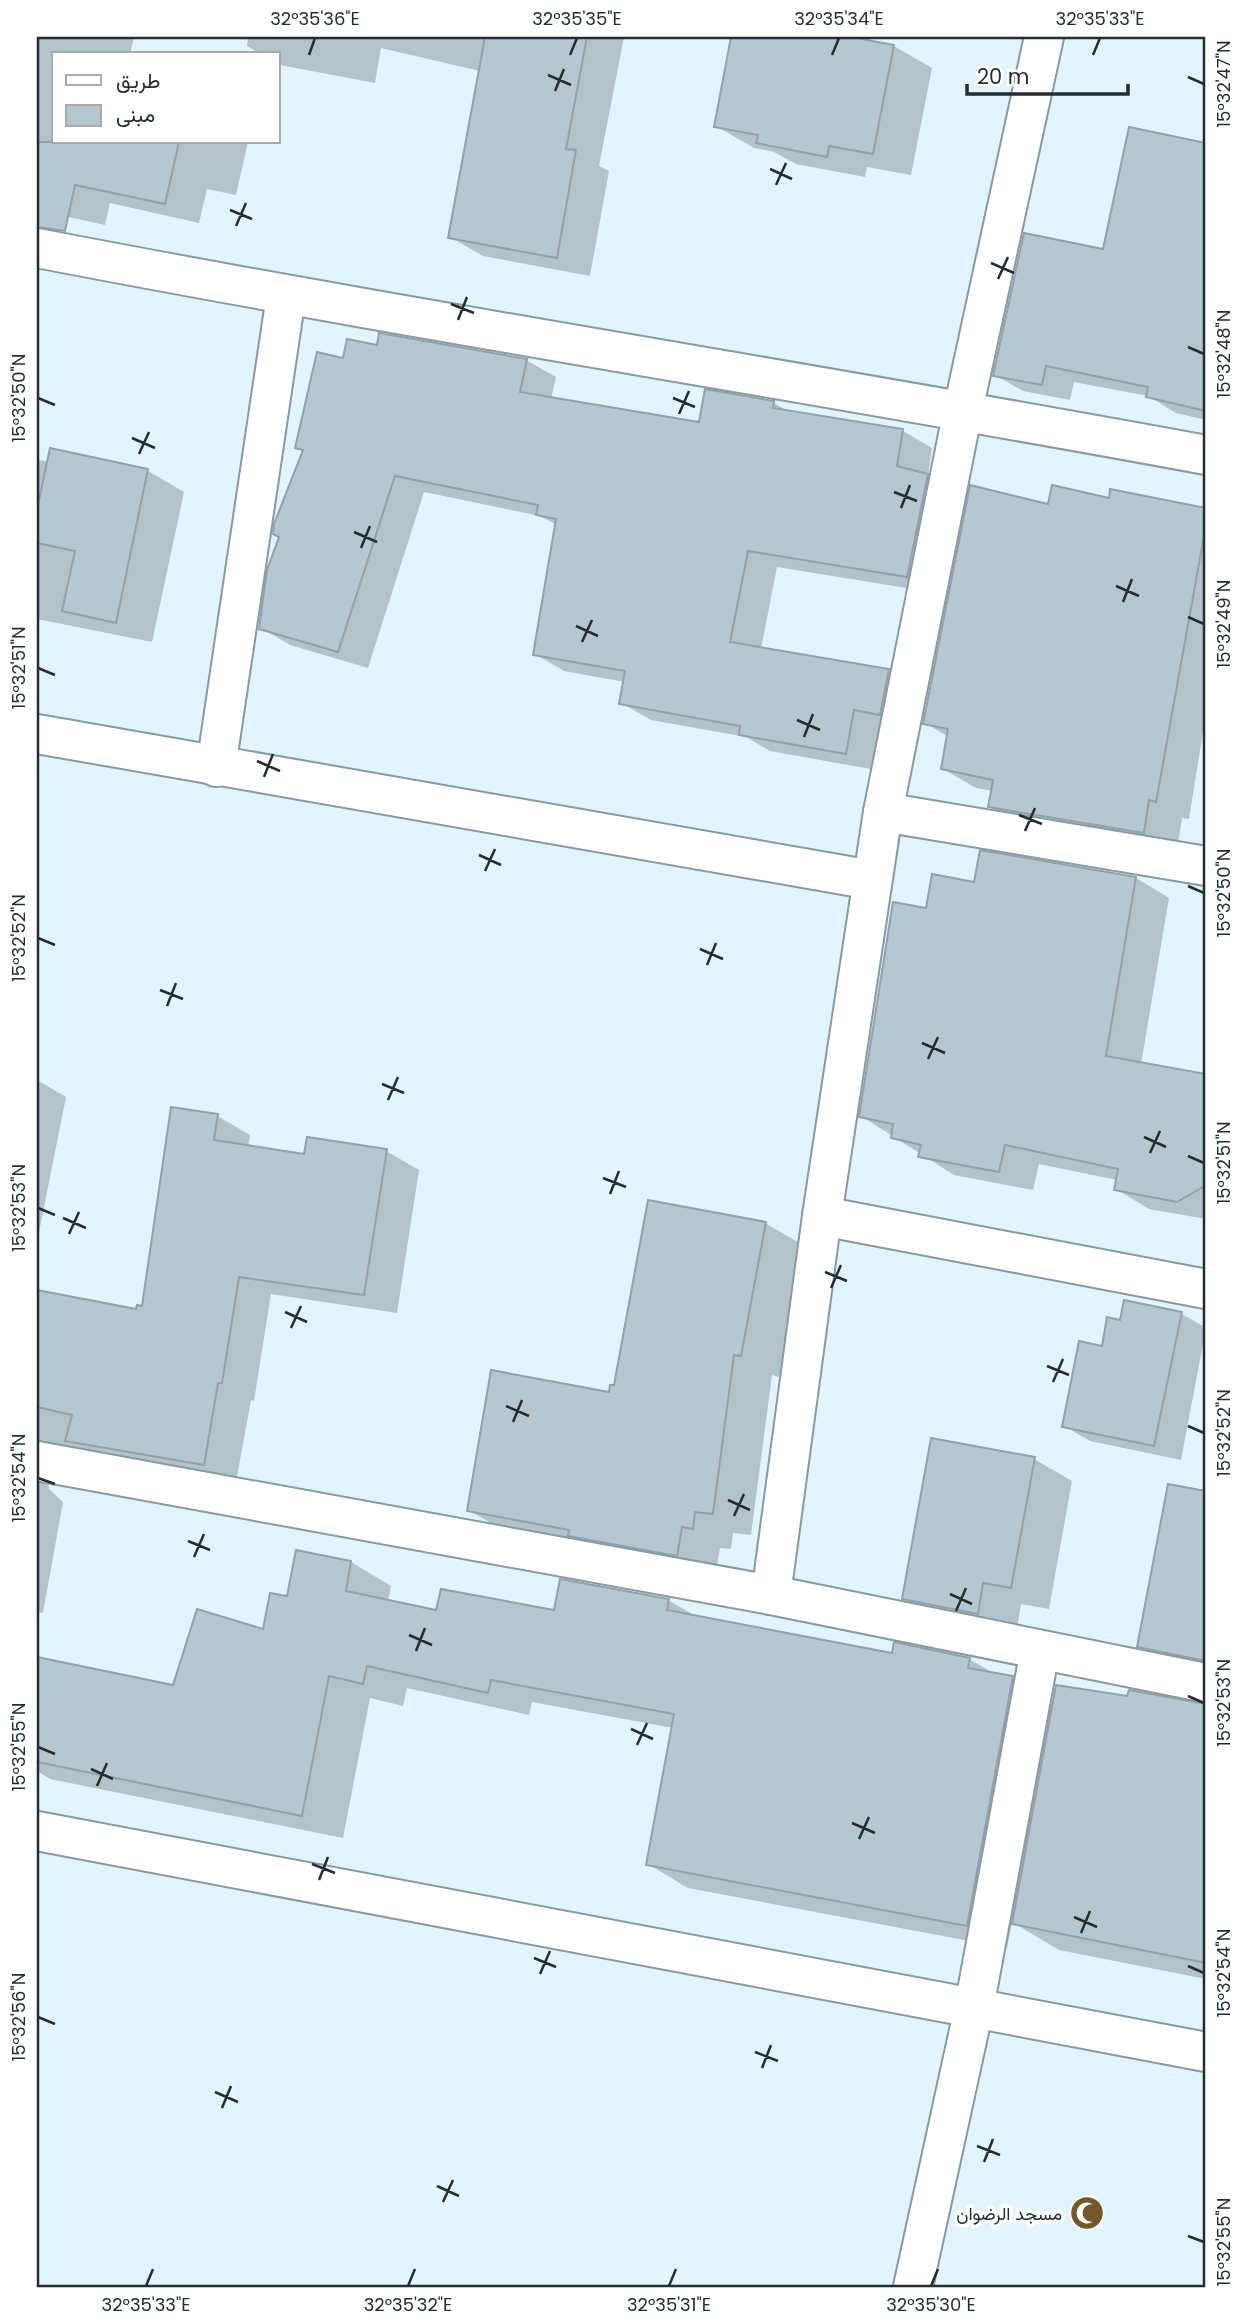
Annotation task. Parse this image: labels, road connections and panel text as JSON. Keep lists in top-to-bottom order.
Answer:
{
  "places": {
    "mosque": ["مسجد الرضوان"]
  },
  "legend": ["طريق", "مبنى"],
  "scale_bar": "20 m",
  "coordinates": [
    "32°35'36\"E",
    "32°35'35\"E",
    "32°35'34\"E",
    "32°35'33\"E",
    "15°32'47\"N",
    "15°32'48\"N",
    "15°32'50\"N",
    "15°32'49\"N",
    "15°32'51\"N",
    "15°32'52\"N",
    "15°32'53\"N",
    "15°32'54\"N",
    "15°32'55\"N",
    "15°32'56\"N",
    "32°35'32\"E",
    "32°35'31\"E",
    "32°35'30\"E"
  ]
}
